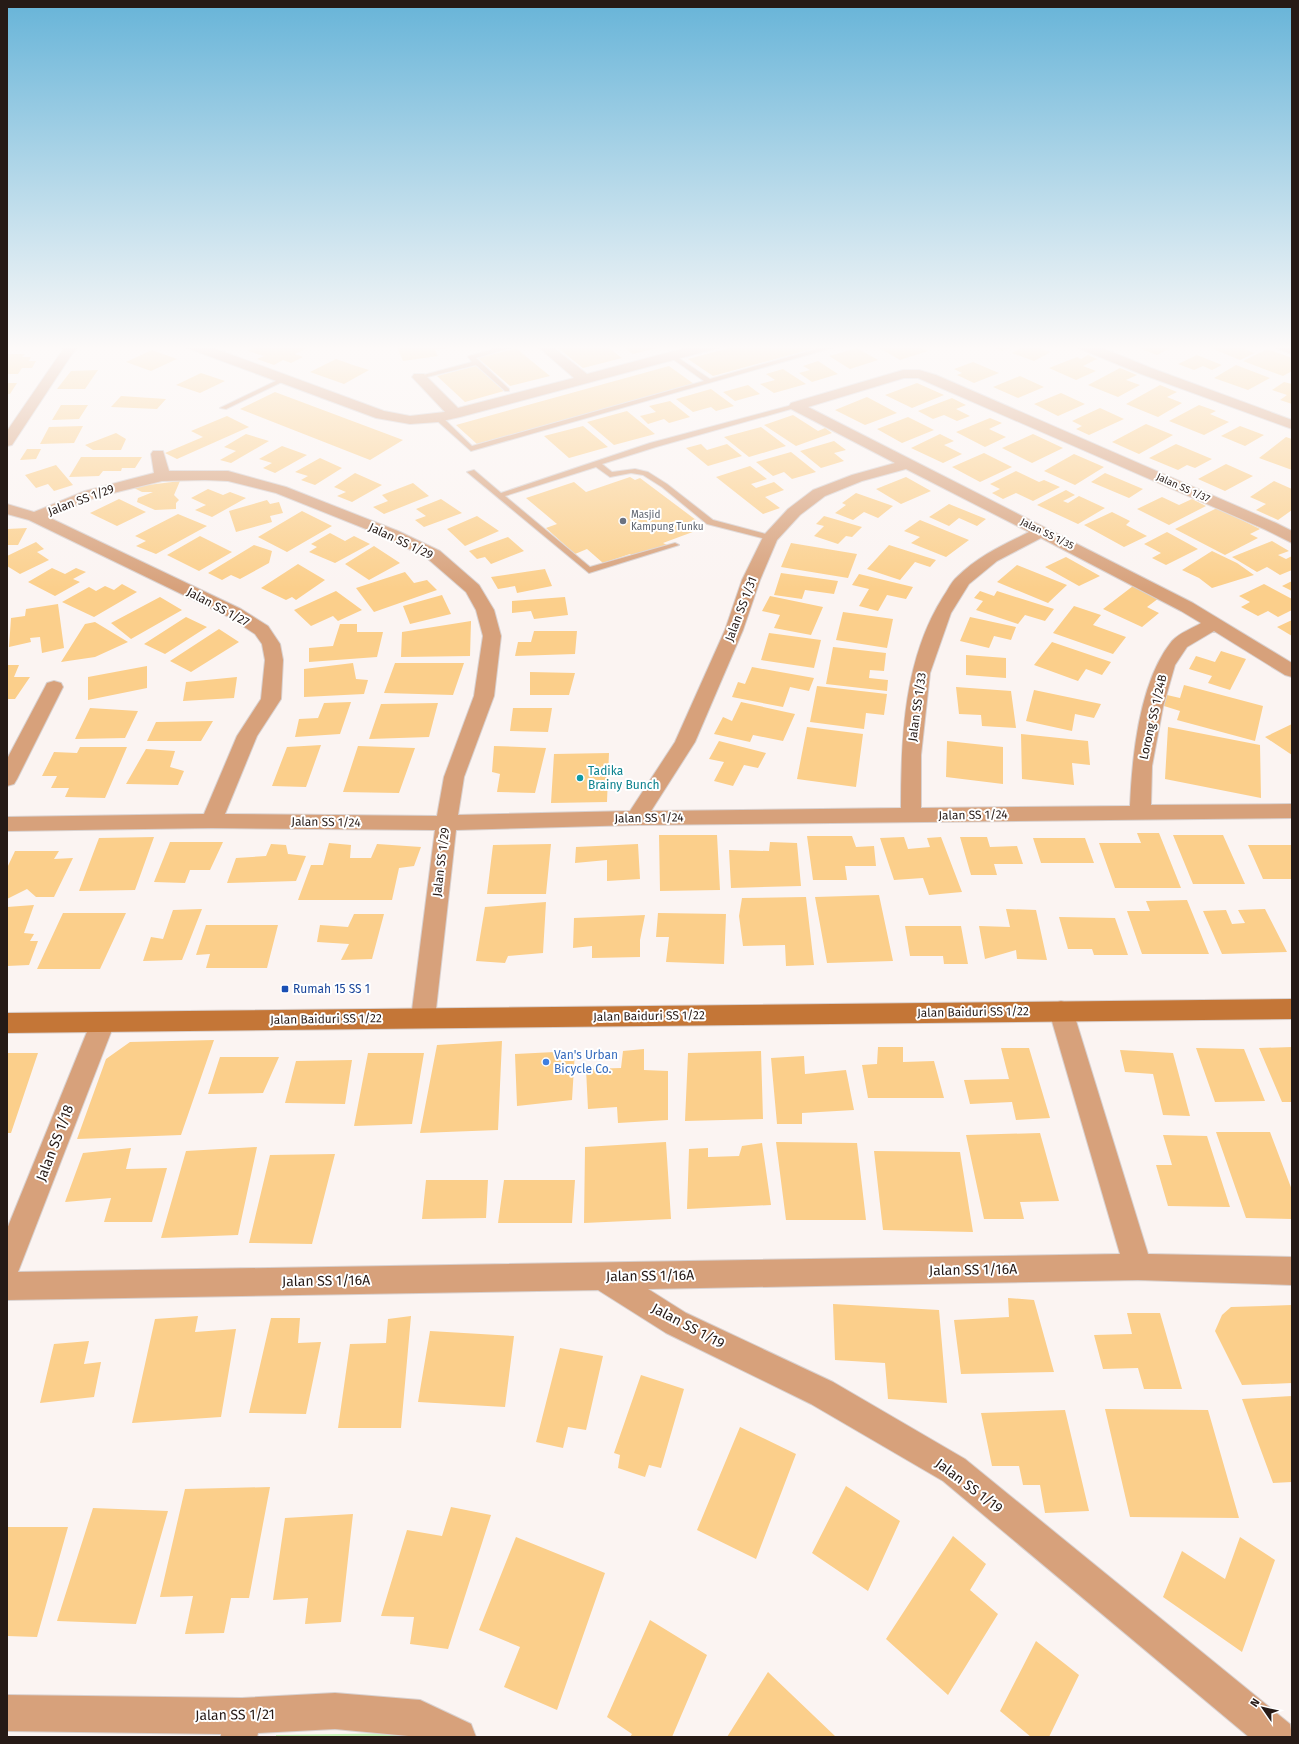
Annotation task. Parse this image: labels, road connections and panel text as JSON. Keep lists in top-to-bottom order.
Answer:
{
  "streets": {
    "street": [
      "Jalan SS 1/37",
      "Jalan SS 1/29",
      "Jalan SS 1/35",
      "Jalan SS 1/27",
      "Jalan SS 1/31",
      "Jalan SS 1/33",
      "Lorong SS 1/24B",
      "Jalan SS 1/24",
      "Jalan Baiduri SS 1/22",
      "Jalan SS 1/18",
      "Jalan SS 1/16A",
      "Jalan SS 1/19",
      "Jalan SS 1/21"
    ]
  },
  "crossings": [
    ["Jalan SS 1/29", "Jalan SS 1/27"],
    ["Jalan SS 1/29", "Jalan SS 1/24"],
    ["Jalan SS 1/29", "Jalan Baiduri SS 1/22"],
    ["Jalan SS 1/35", "Jalan SS 1/31"],
    ["Jalan SS 1/35", "Jalan SS 1/33"],
    ["Jalan SS 1/35", "Lorong SS 1/24B"],
    ["Jalan SS 1/27", "Jalan SS 1/24"],
    ["Jalan SS 1/31", "Jalan SS 1/24"],
    ["Jalan SS 1/33", "Jalan SS 1/24"],
    ["Lorong SS 1/24B", "Jalan SS 1/24"],
    ["Jalan Baiduri SS 1/22", "Jalan SS 1/18"],
    ["Jalan SS 1/16A", "Jalan SS 1/19"]
  ],
  "places": {
    "other": ["Masjid Kampung Tunku", "Tadika Brainy Bunch", "Van's Urban Bicycle Co."],
    "transit": ["Rumah 15 SS 1"]
  },
  "north": "top left"
}
